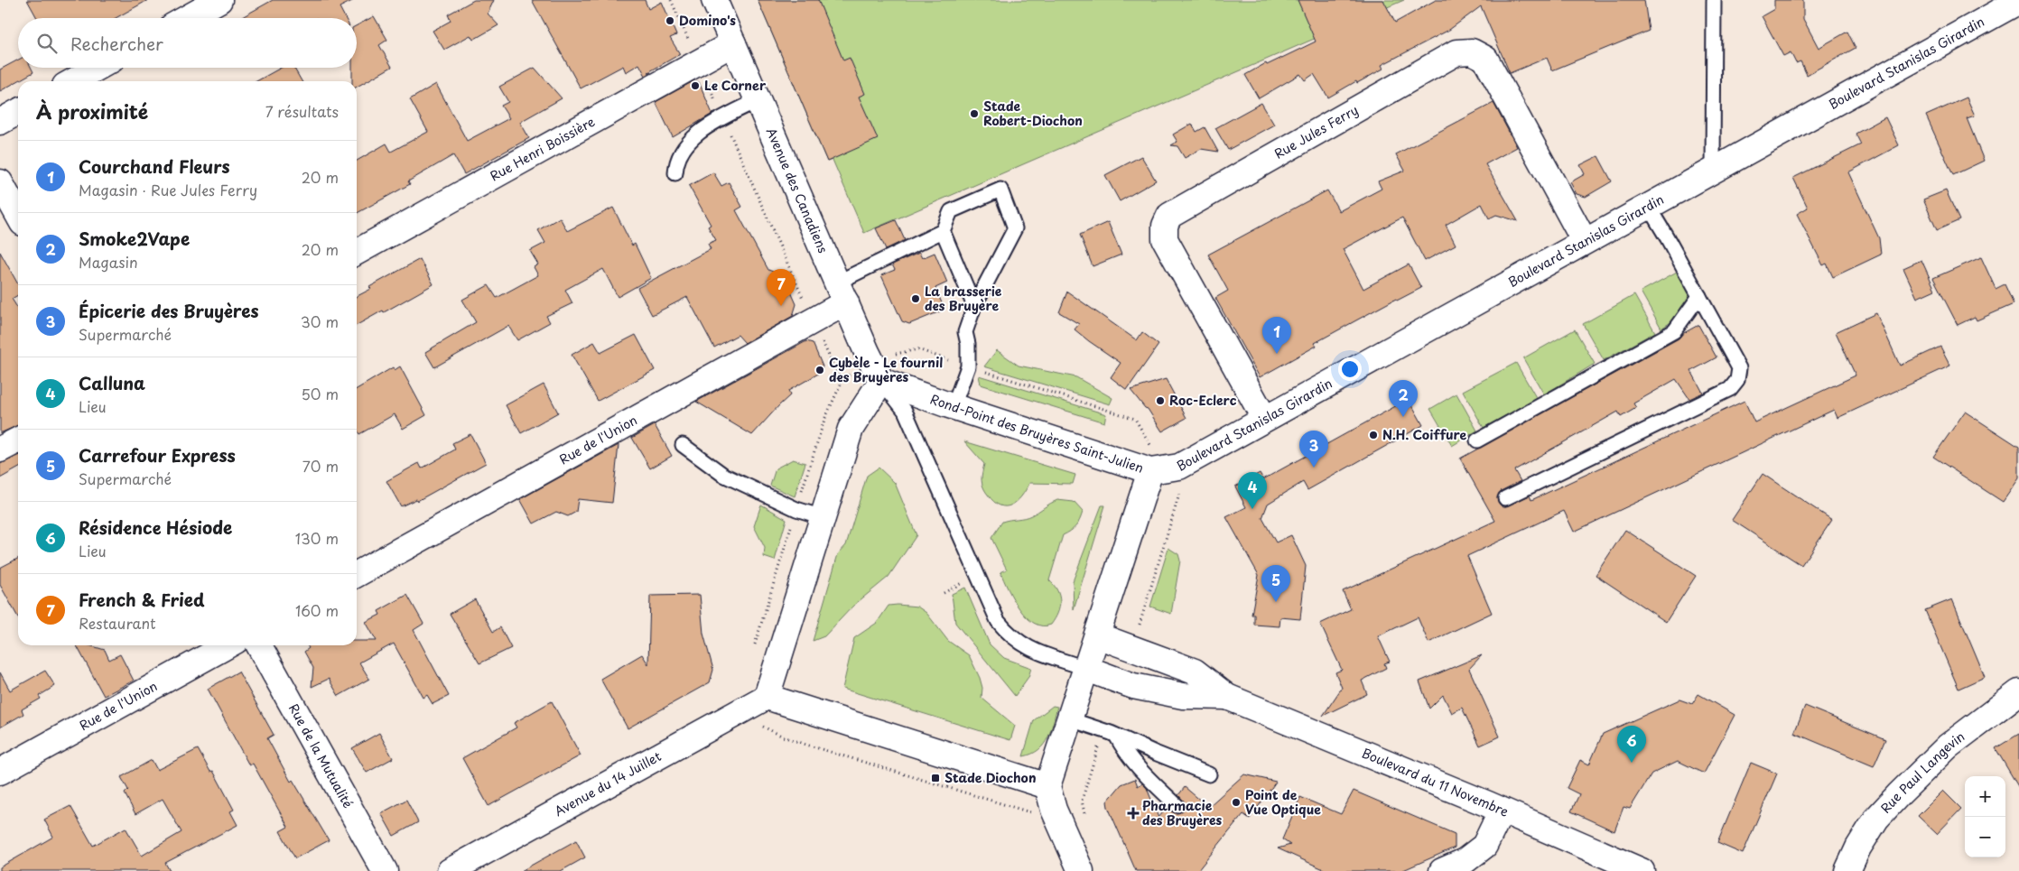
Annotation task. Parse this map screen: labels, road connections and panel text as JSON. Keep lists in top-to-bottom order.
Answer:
{
  "streets": {
    "main road": [
      "Boulevard Stanislas Girardin",
      "Rue Jules Ferry",
      "Rue Henri Boissière",
      "Avenue des Canadiens",
      "Rond-Point des Bruyères Saint-Julien",
      "Rue de l'Union",
      "Rue de la Mutualité",
      "Rue Paul Langevin",
      "Boulevard du 11 Novembre",
      "Avenue du 14 Juillet"
    ]
  },
  "crossings": [
    ["Boulevard Stanislas Girardin", "Rue Jules Ferry"],
    ["Boulevard Stanislas Girardin", "Rond-Point des Bruyères Saint-Julien"],
    ["Rue Henri Boissière", "Avenue des Canadiens"],
    ["Avenue des Canadiens", "Rond-Point des Bruyères Saint-Julien"],
    ["Avenue des Canadiens", "Rue de l'Union"],
    ["Rond-Point des Bruyères Saint-Julien", "Boulevard du 11 Novembre"]
  ],
  "places": {
    "other": [
      "Domino's",
      "Le Corner",
      "Stade Robert-Diochon",
      "La brasserie des Bruyère",
      "Cybèle - Le fournil des Bruyères",
      "Roc-Eclerc",
      "N.H. Coiffure",
      "Point de Vue Optique"
    ],
    "transit": ["Stade Diochon"],
    "health": ["Pharmacie des Bruyères"]
  },
  "page": {
    "search": "Rechercher",
    "heading": ["À proximité", "7 résultats"],
    "list": [
      {
        "mark": "1",
        "name": "Courchand Fleurs",
        "note": "Magasin · Rue Jules Ferry",
        "value": "20 m"
      },
      {
        "mark": "2",
        "name": "Smoke2Vape",
        "note": "Magasin",
        "value": "20 m"
      },
      {
        "mark": "3",
        "name": "Épicerie des Bruyères",
        "note": "Supermarché",
        "value": "30 m"
      },
      {
        "mark": "4",
        "name": "Calluna",
        "note": "Lieu",
        "value": "50 m"
      },
      {
        "mark": "5",
        "name": "Carrefour Express",
        "note": "Supermarché",
        "value": "70 m"
      },
      {
        "mark": "6",
        "name": "Résidence Hésiode",
        "note": "Lieu",
        "value": "130 m"
      },
      {
        "mark": "7",
        "name": "French & Fried",
        "note": "Restaurant",
        "value": "160 m"
      }
    ],
    "pins": [
      "7",
      "1",
      "2",
      "3",
      "4",
      "5",
      "6"
    ],
    "map_buttons": ["+", "−"]
  }
}
